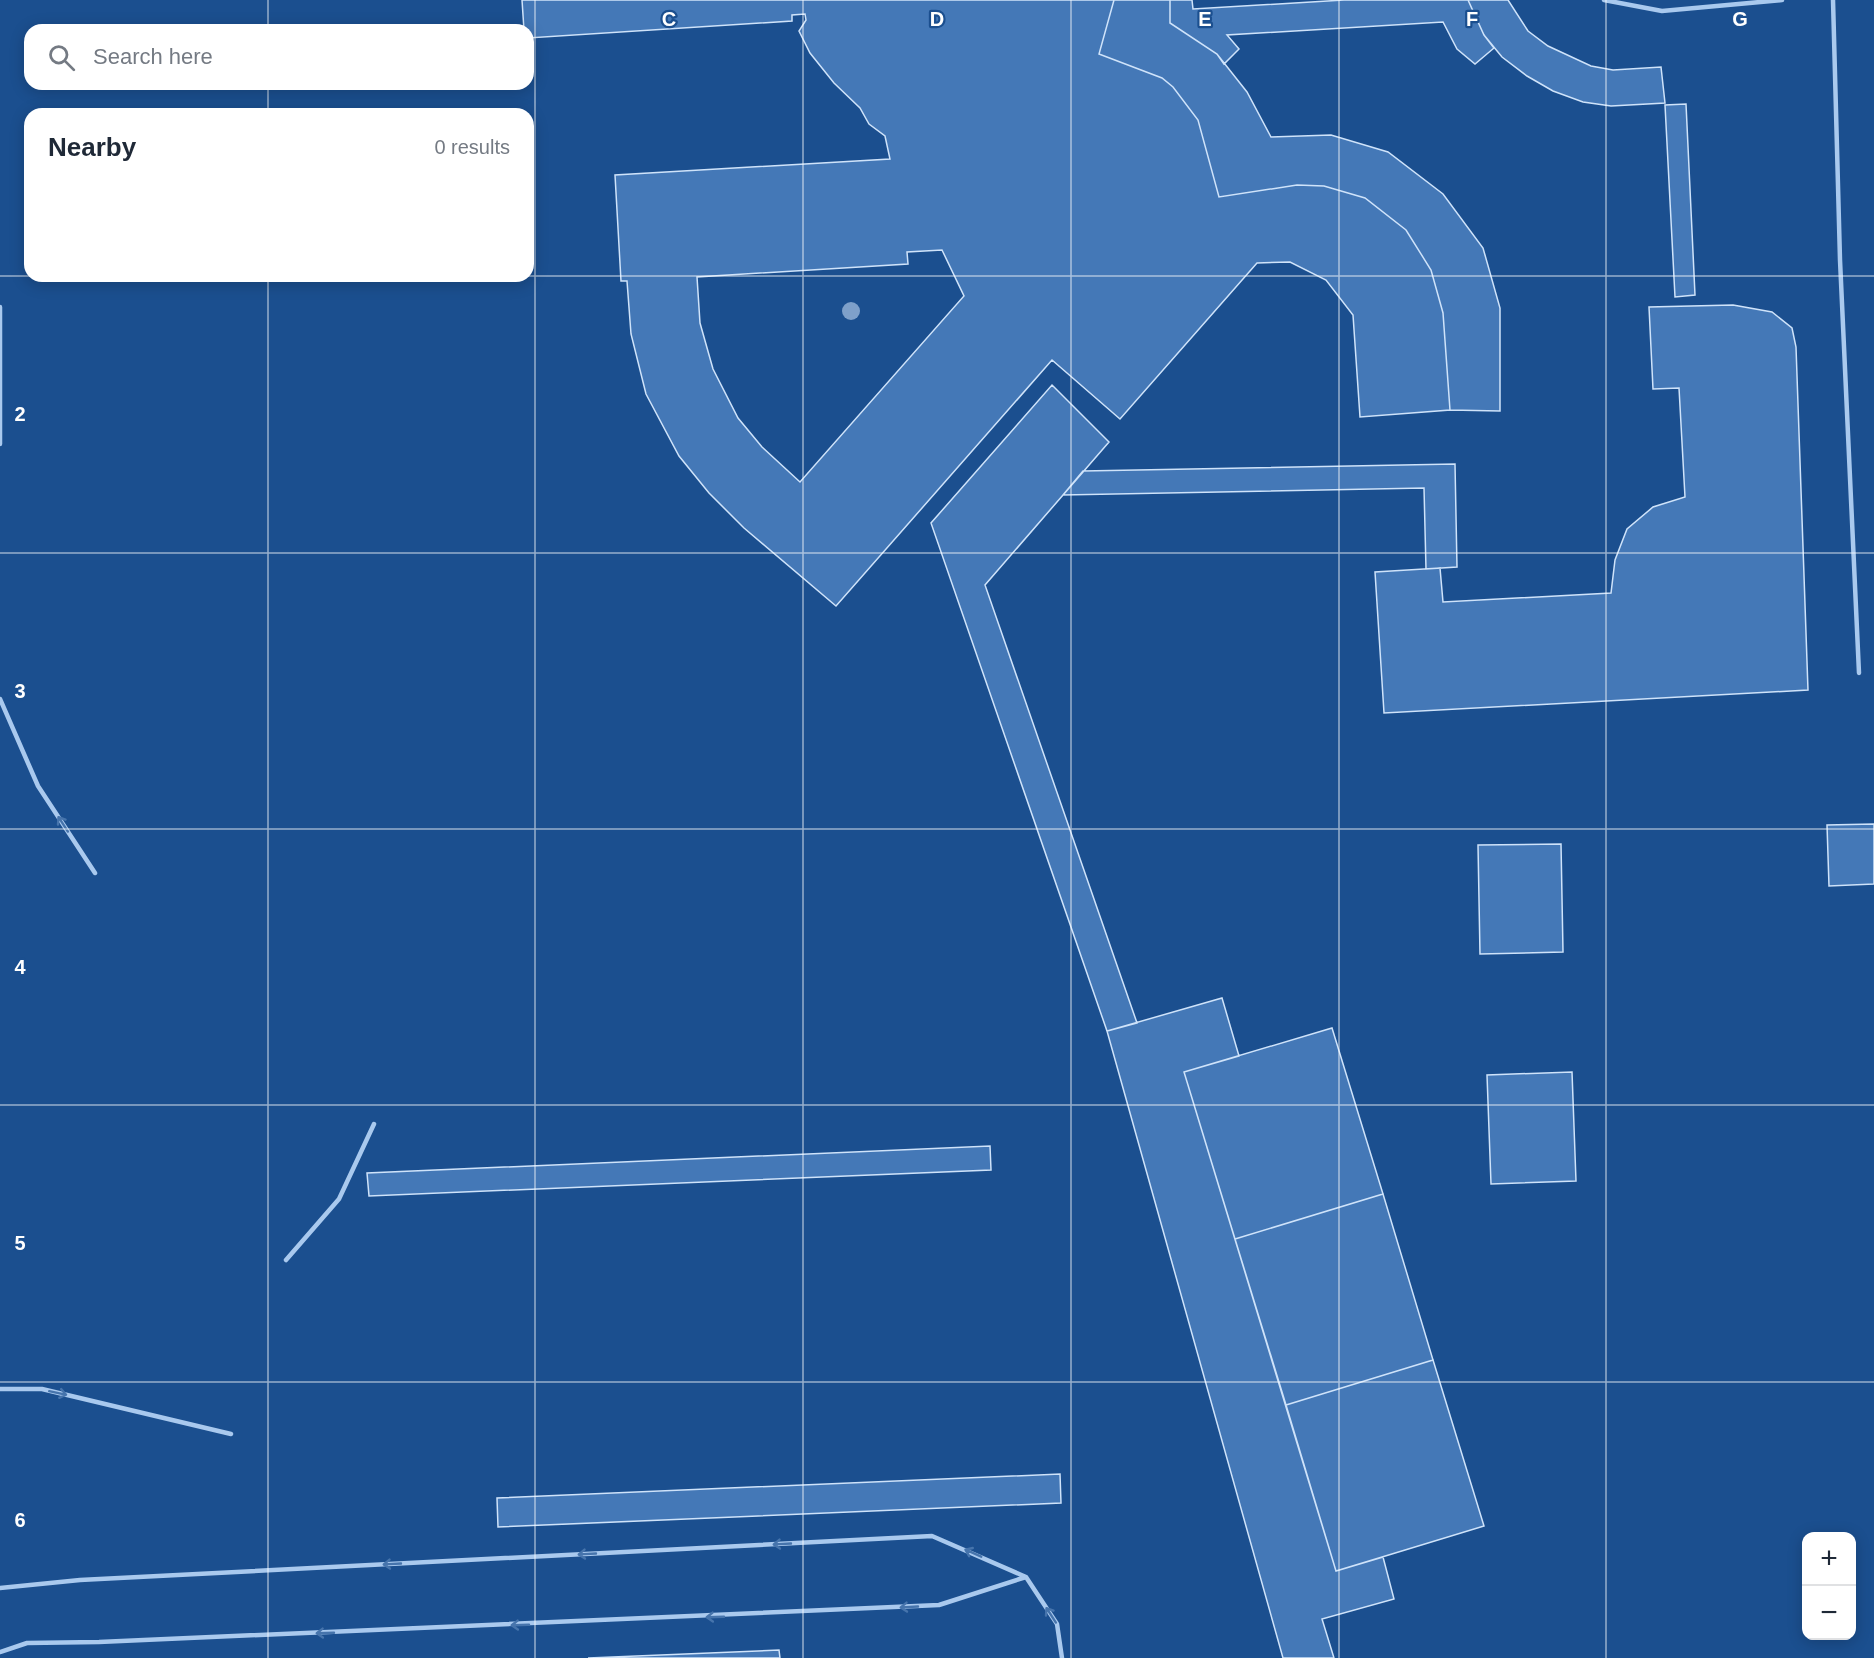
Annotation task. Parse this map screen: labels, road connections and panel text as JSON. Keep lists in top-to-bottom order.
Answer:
{
  "page": {
    "search": "Search here",
    "heading": ["Nearby", "0 results"],
    "map_buttons": ["+", "−"]
  },
  "grid": {
    "columns": [
      "C",
      "D",
      "E",
      "F",
      "G"
    ],
    "rows": [
      "2",
      "3",
      "4",
      "5",
      "6"
    ]
  }
}
